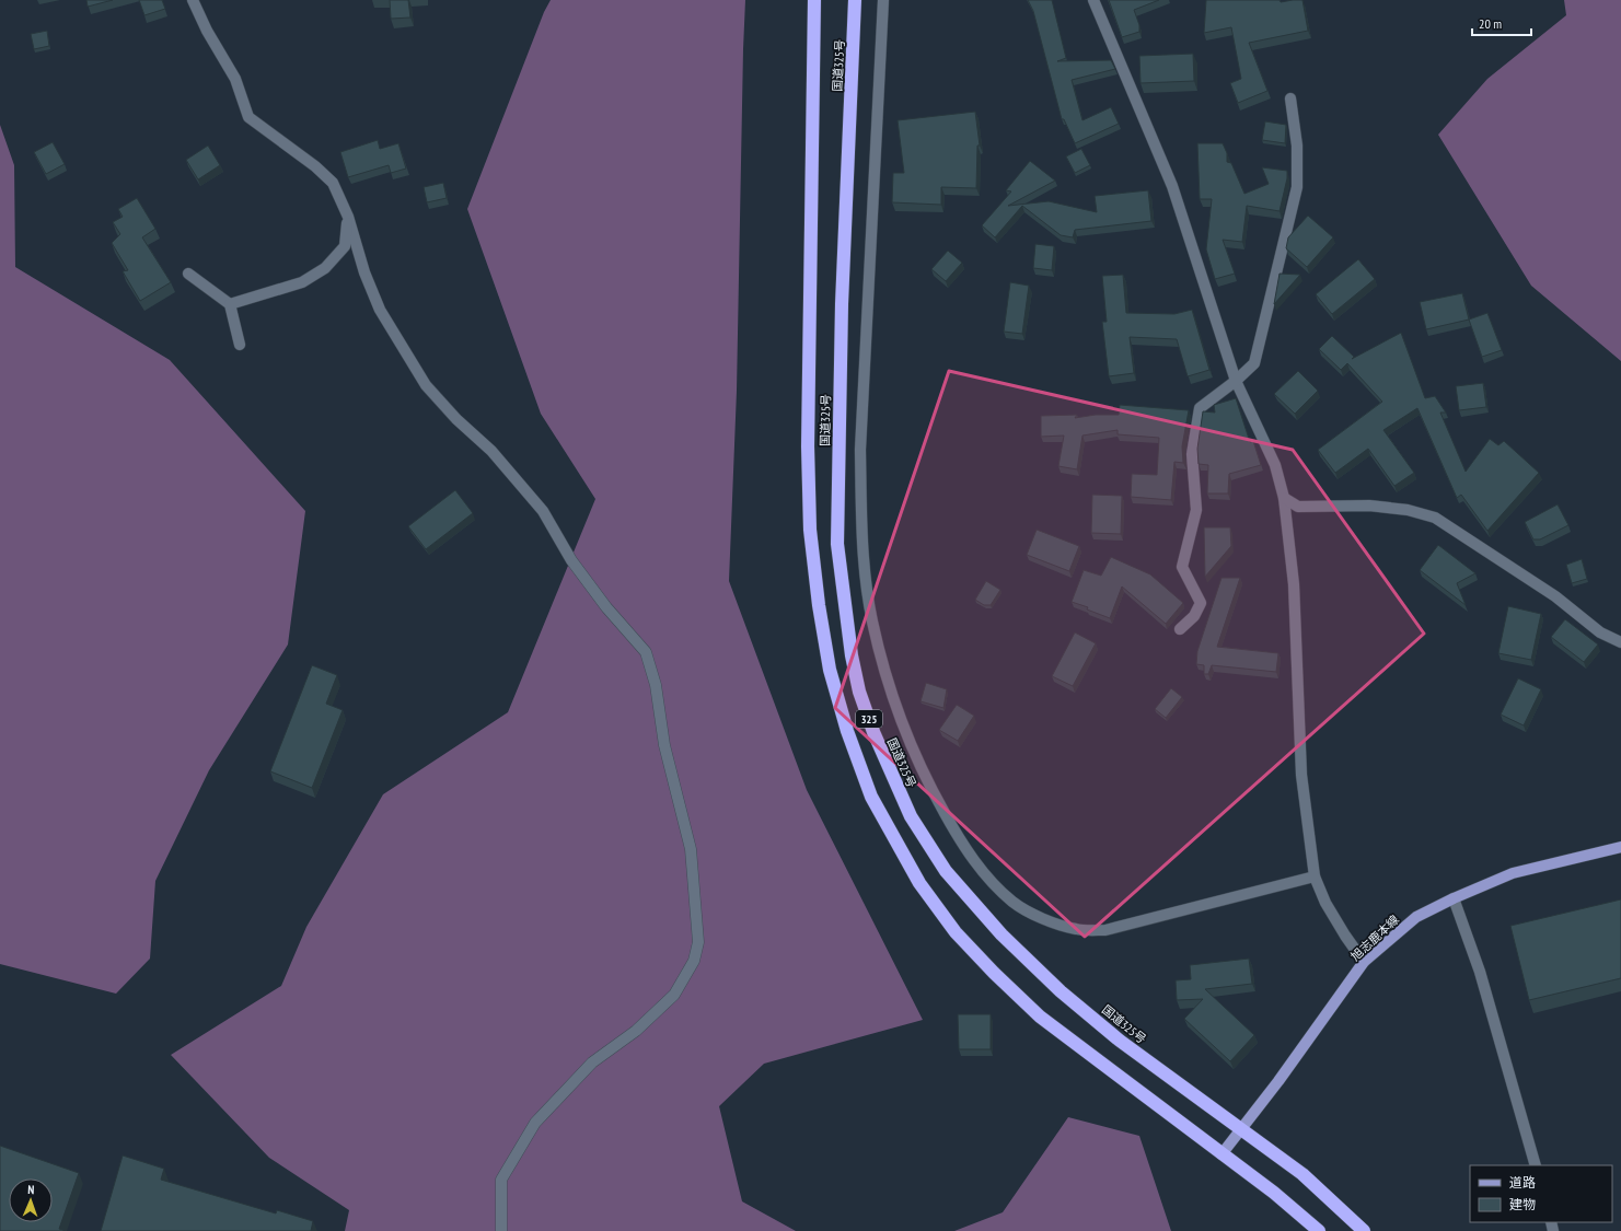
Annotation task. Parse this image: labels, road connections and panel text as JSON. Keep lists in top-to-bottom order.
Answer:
{
  "streets": {
    "highway": ["国道325号", "325"],
    "main road": ["旭志鹿本線"]
  },
  "crossings": [
    ["国道325号", "旭志鹿本線"]
  ],
  "legend": ["道路", "建物"],
  "scale_bar": "20 m",
  "north": "top"
}
